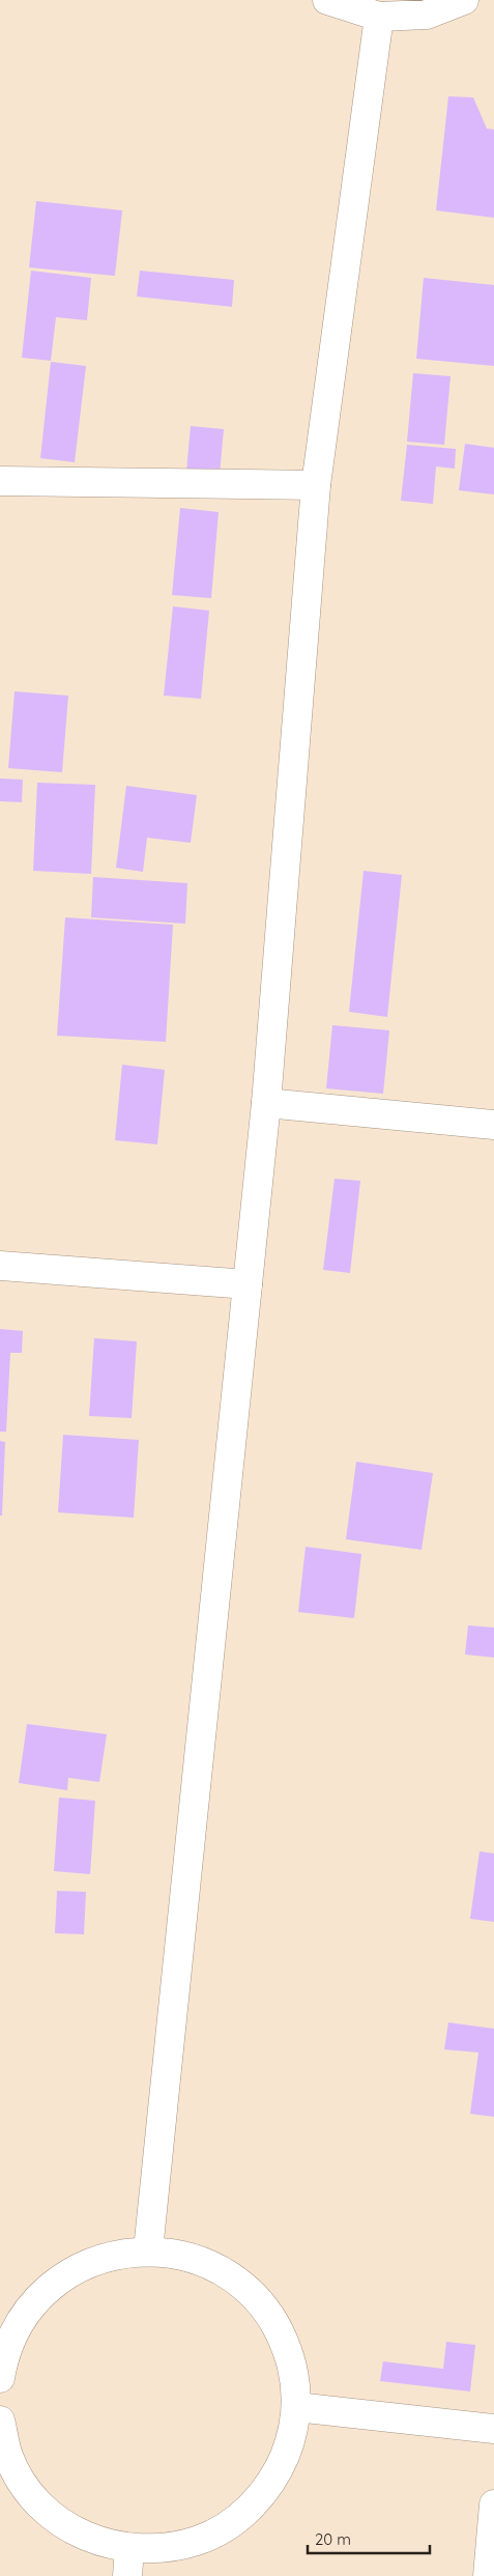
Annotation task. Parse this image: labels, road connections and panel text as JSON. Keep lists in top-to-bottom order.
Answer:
{
  "scale_bar": "20 m"
}
